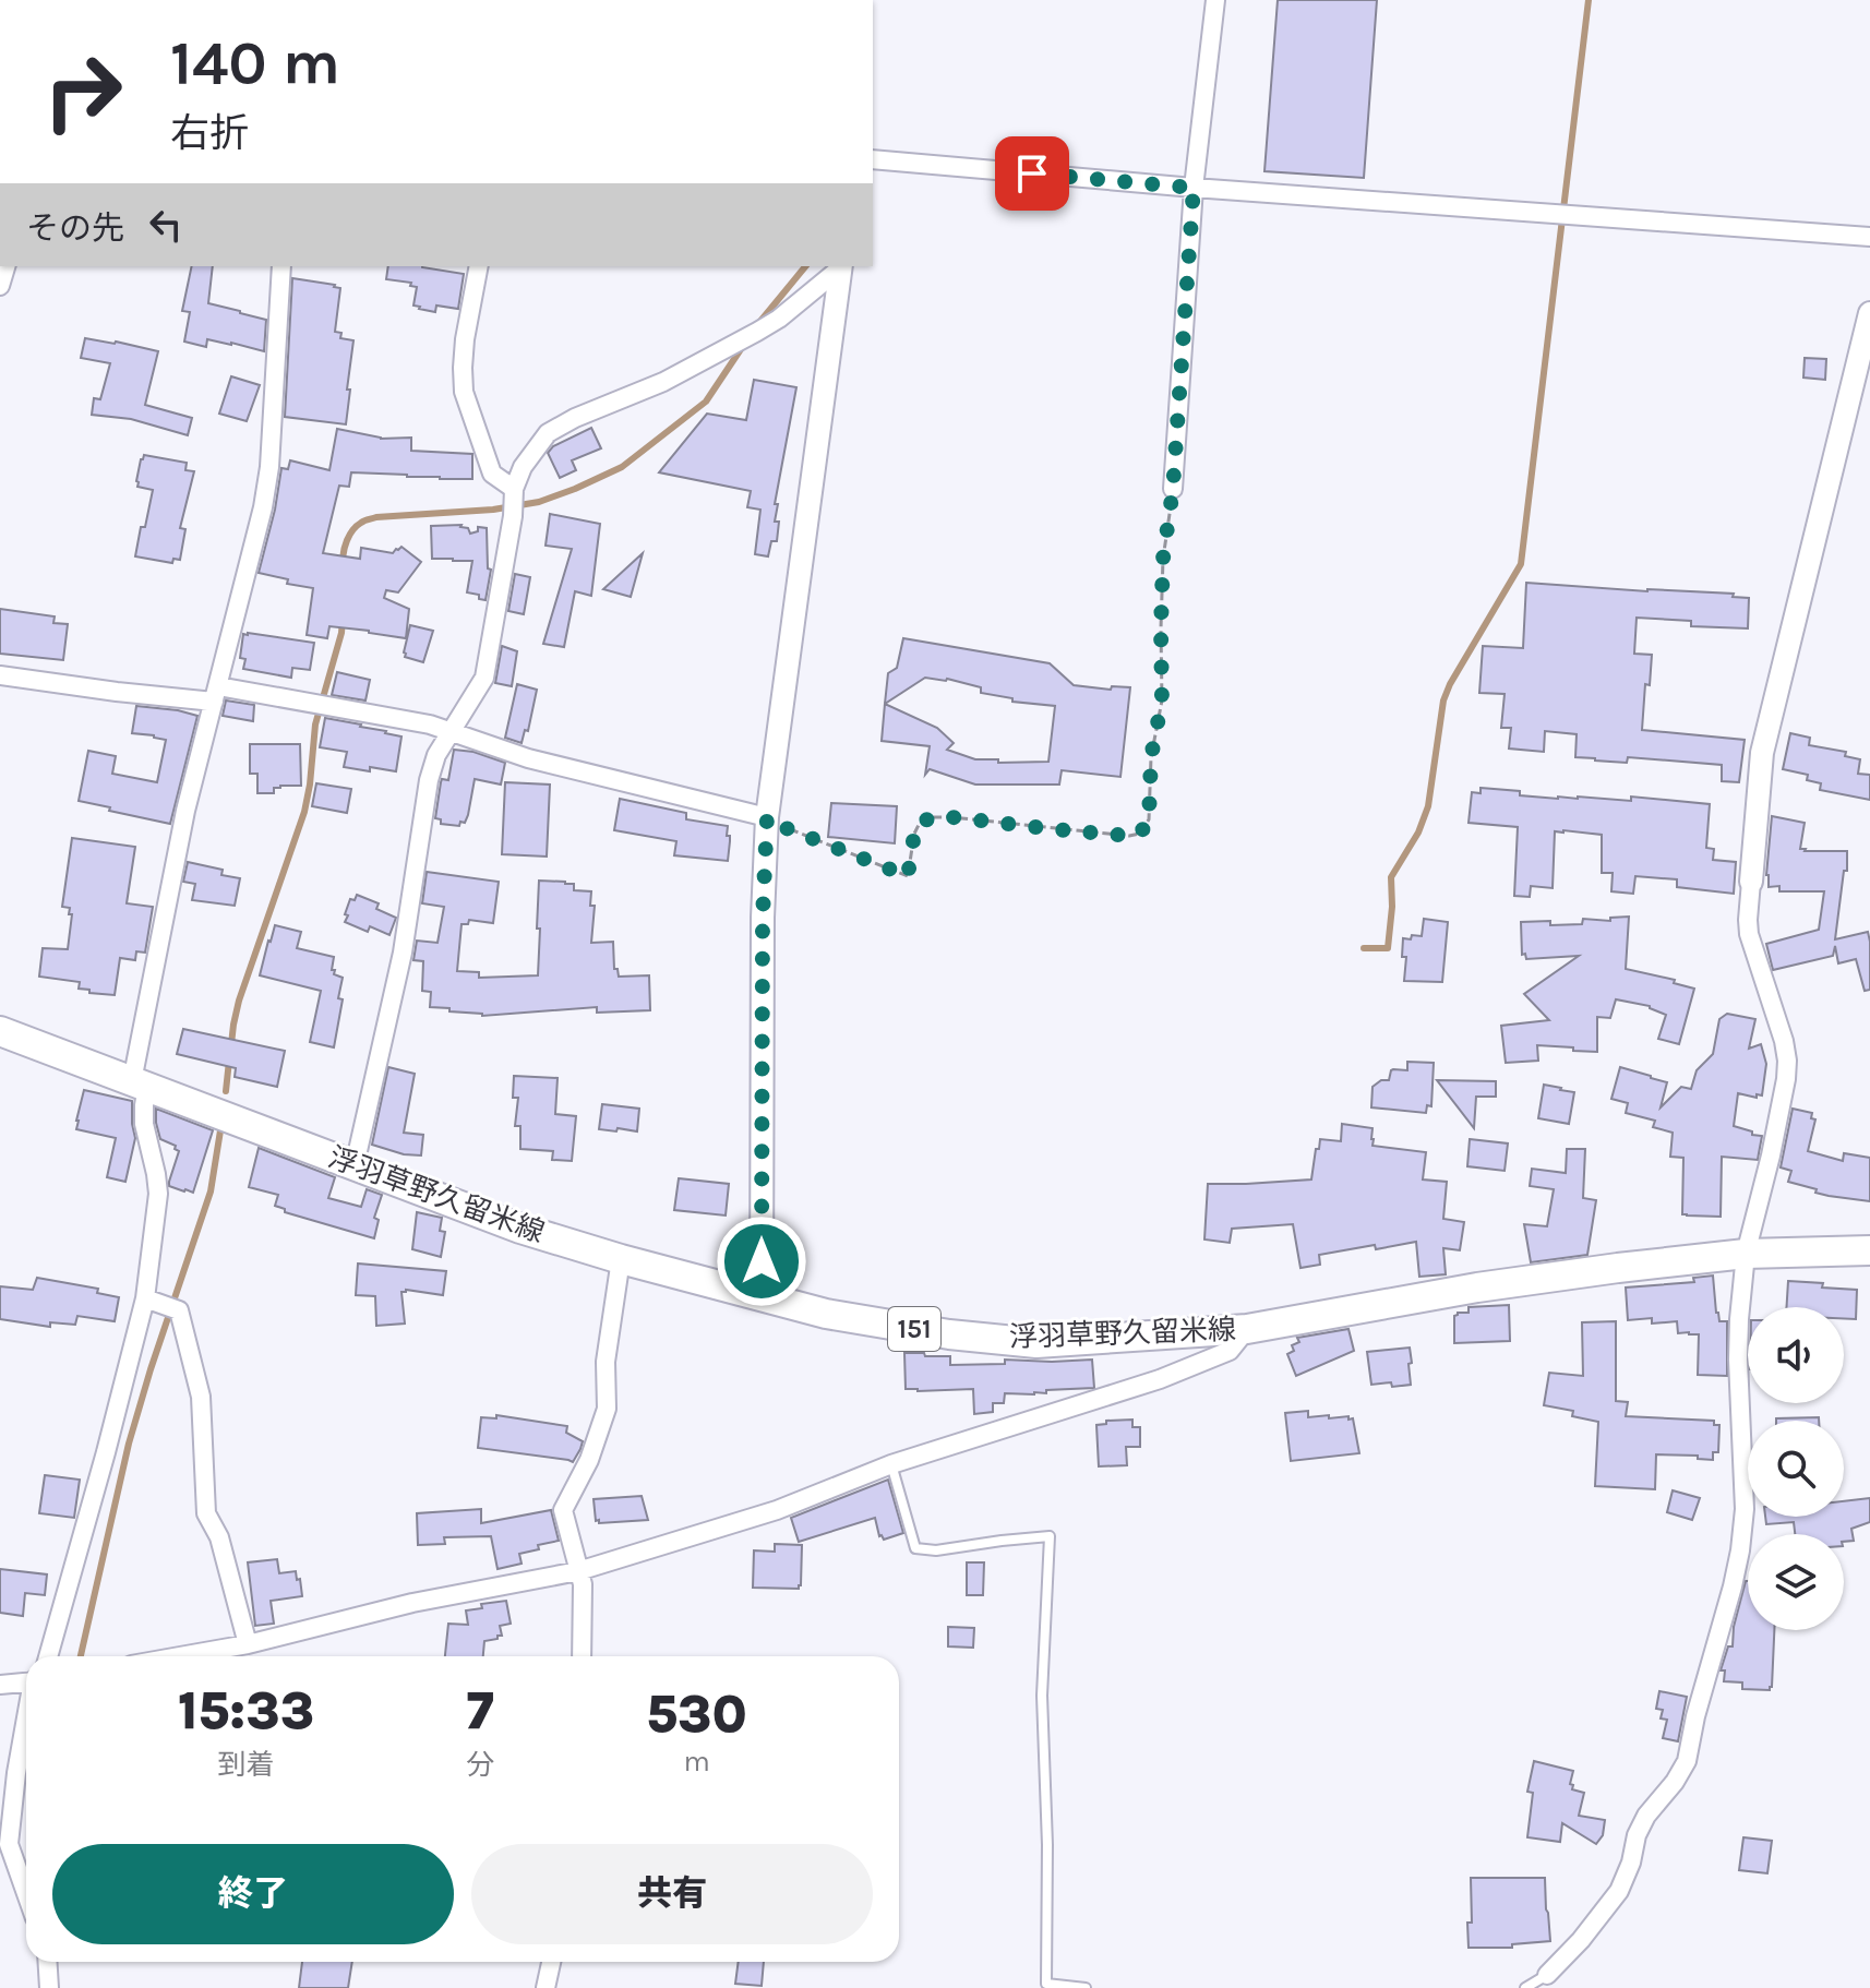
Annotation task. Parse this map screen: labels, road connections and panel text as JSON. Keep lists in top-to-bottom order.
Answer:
{
  "streets": {
    "main road": ["浮羽草野久留米線", "151"]
  },
  "page": {
    "turn": ["140 m", "右折"],
    "then": "その先",
    "eta": [
      "15:33",
      "到着",
      "7",
      "分",
      "530",
      "m"
    ],
    "buttons": ["終了", "共有"]
  }
}
